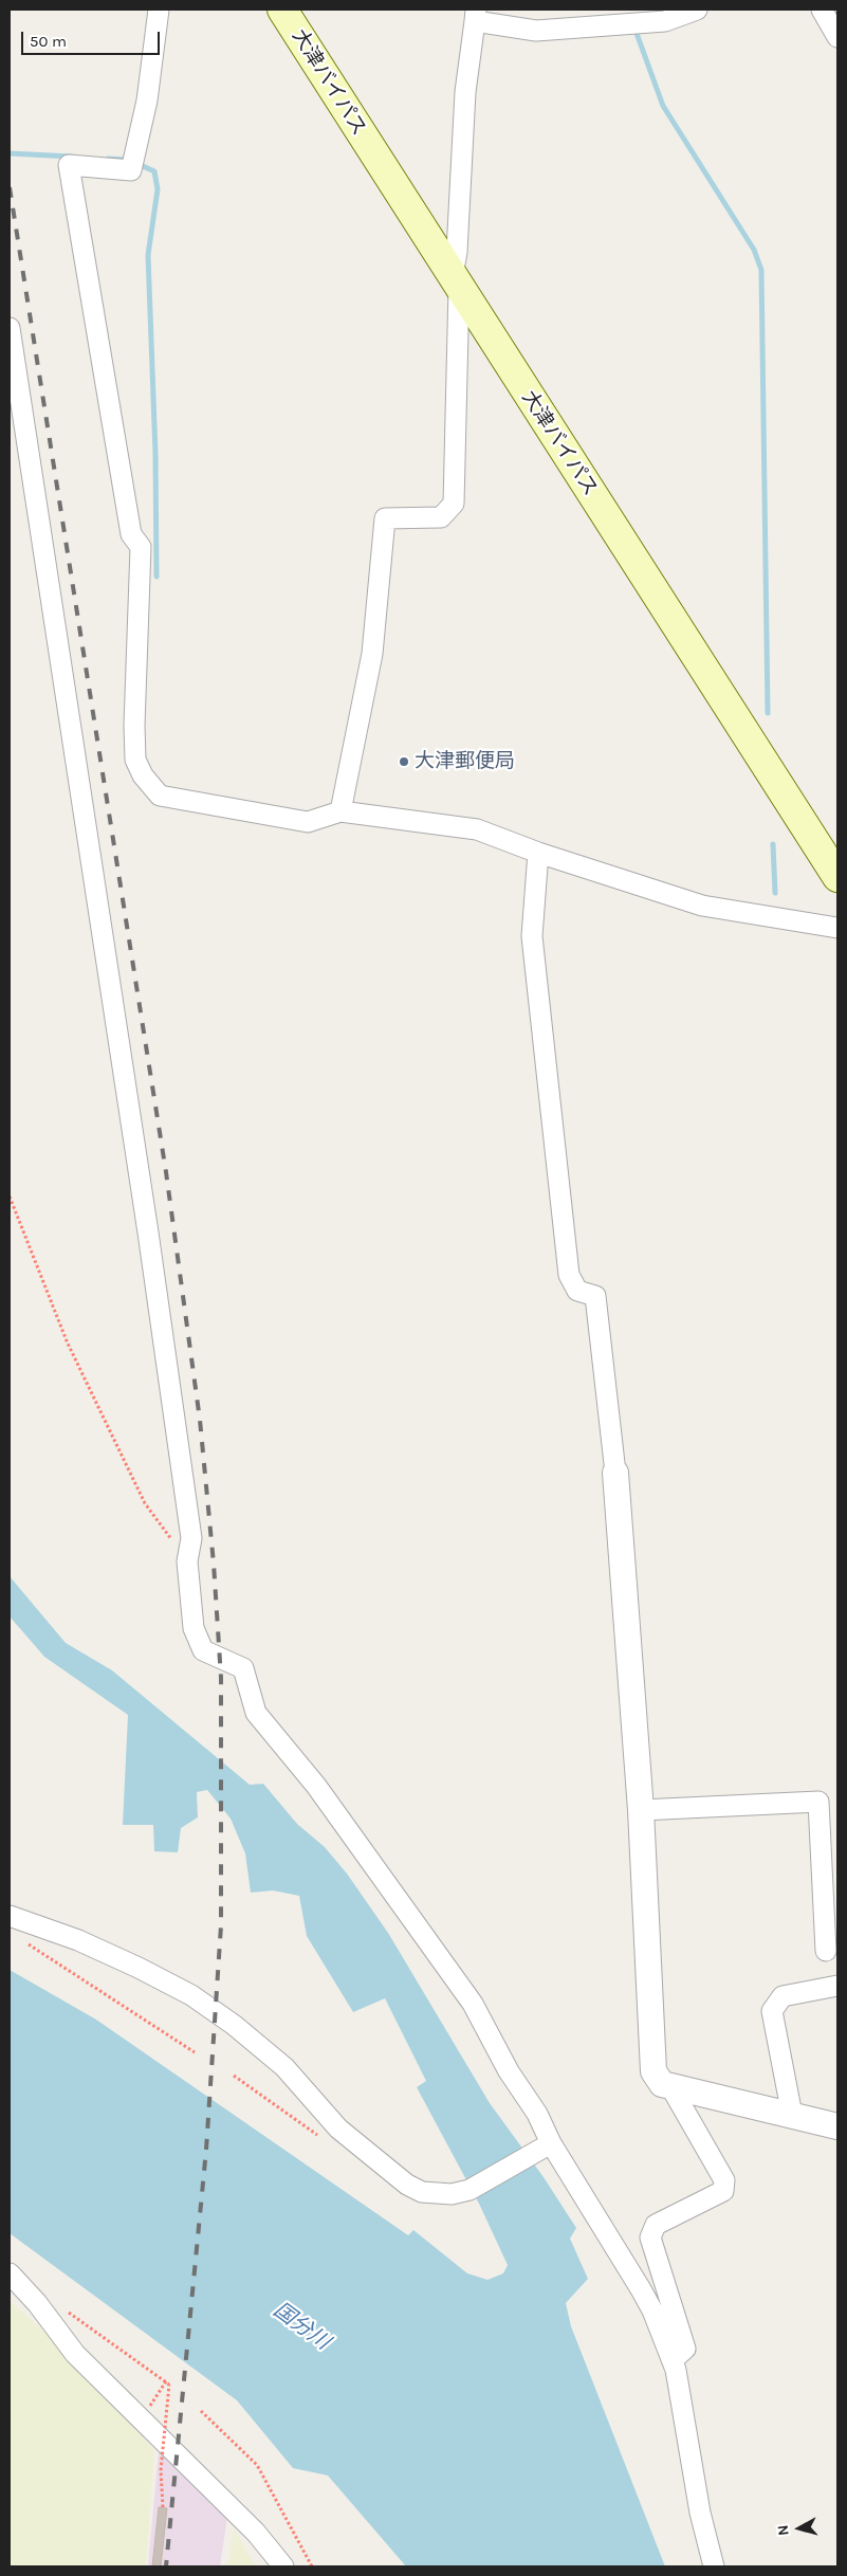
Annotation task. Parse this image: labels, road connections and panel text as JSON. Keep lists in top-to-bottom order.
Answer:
{
  "streets": {
    "main road": ["大津バイパス"]
  },
  "water": ["国分川"],
  "places": ["大津郵便局"],
  "scale_bar": "50 m",
  "north": "left"
}
